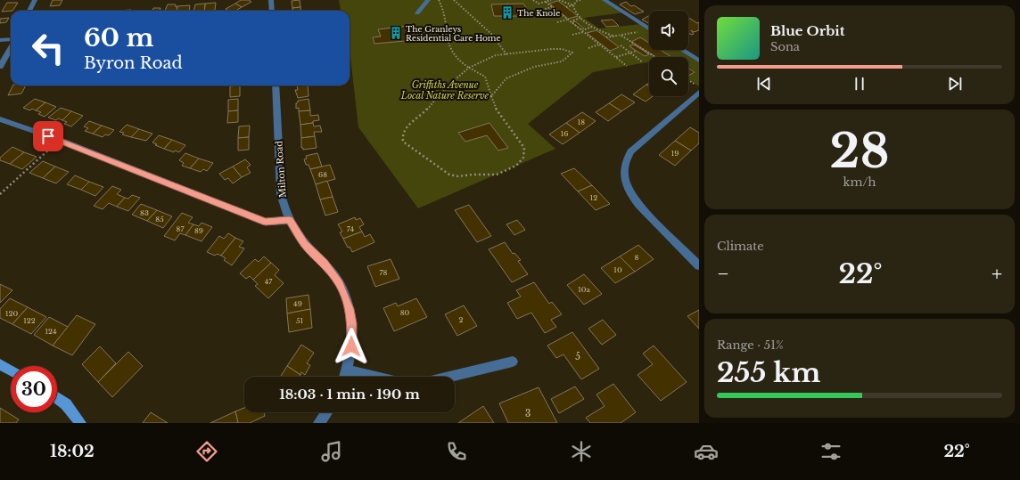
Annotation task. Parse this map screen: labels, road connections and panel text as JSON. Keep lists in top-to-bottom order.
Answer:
{
  "streets": {
    "street": ["Milton Road"]
  },
  "parks": ["Griffiths Avenue Local Nature Reserve"],
  "places": {
    "building": ["The Knole", "The Granleys Residential Care Home"]
  },
  "house_numbers": [
    "18",
    "16",
    "19",
    "68",
    "12",
    "83",
    "85",
    "87",
    "74",
    "89",
    "8",
    "10",
    "78",
    "47",
    "10a",
    "49",
    "80",
    "120",
    "2",
    "122",
    "51",
    "124",
    "5",
    "3"
  ],
  "page": {
    "turn": ["60 m", "Byron Road"],
    "song": ["Blue Orbit", "Sona"],
    "tile": [
      ["28", "km/h"],
      "Climate",
      ["Range · 51%", "255 km"]
    ],
    "heat": ["−", "22°", "+"],
    "limit": "30",
    "trip": "18:03 · 1 min · 190 m",
    "tabs": ["18:02", "22°"]
  }
}
